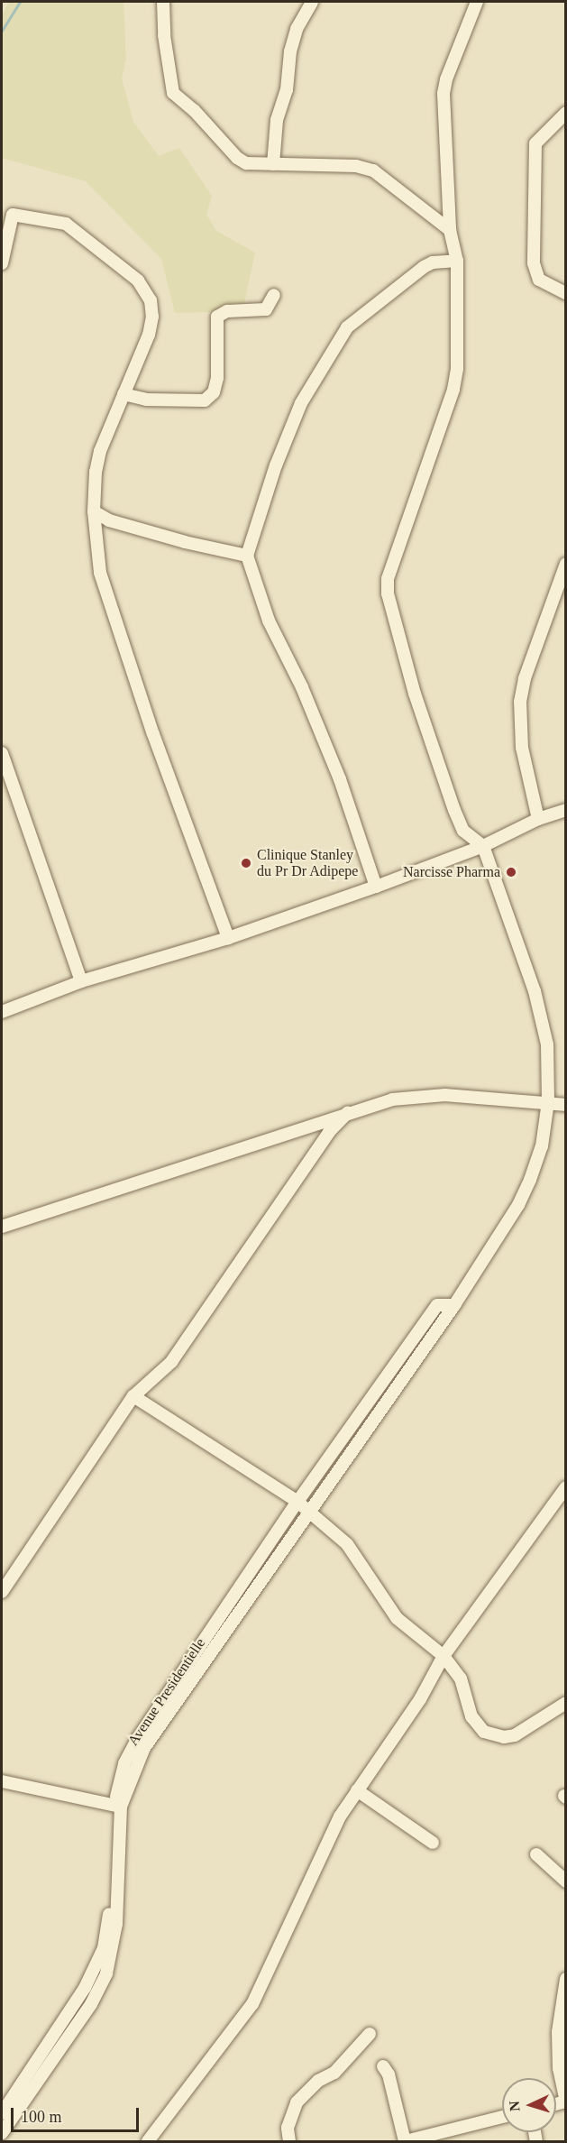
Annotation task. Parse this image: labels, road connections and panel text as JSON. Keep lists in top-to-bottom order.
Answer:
{
  "streets": {
    "street": ["Avenue Presidentielle"]
  },
  "places": ["Clinique Stanley du Pr Dr Adipepe", "Narcisse Pharma"],
  "scale_bar": "100 m",
  "north": "left"
}
